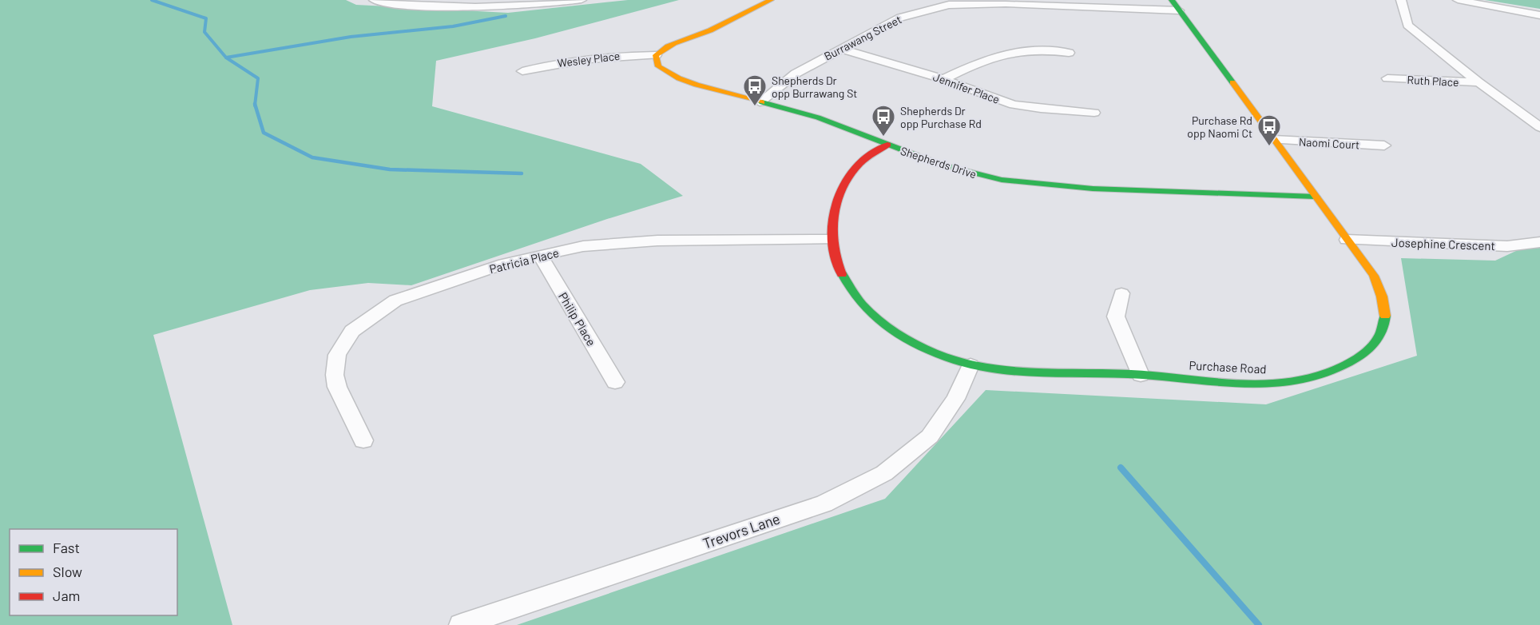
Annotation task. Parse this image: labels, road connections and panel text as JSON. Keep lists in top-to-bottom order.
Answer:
{
  "streets": {
    "main road": ["Shepherds Drive", "Purchase Road"],
    "street": [
      "Burrawang Street",
      "Wesley Place",
      "Ruth Place",
      "Jennifer Place",
      "Naomi Court",
      "Josephine Crescent",
      "Patricia Place",
      "Philip Place",
      "Trevors Lane"
    ]
  },
  "crossings": [
    ["Burrawang Street", "Jennifer Place"],
    ["Burrawang Street", "Shepherds Drive"],
    ["Burrawang Street", "Purchase Road"],
    ["Wesley Place", "Shepherds Drive"],
    ["Naomi Court", "Purchase Road"],
    ["Shepherds Drive", "Purchase Road"],
    ["Josephine Crescent", "Purchase Road"],
    ["Patricia Place", "Philip Place"],
    ["Patricia Place", "Purchase Road"],
    ["Purchase Road", "Trevors Lane"]
  ],
  "places": {
    "bus stop": ["Shepherds Dr opp Burrawang St", "Shepherds Dr opp Purchase Rd", "Purchase Rd opp Naomi Ct"]
  },
  "legend": ["Fast", "Slow", "Jam"]
}
